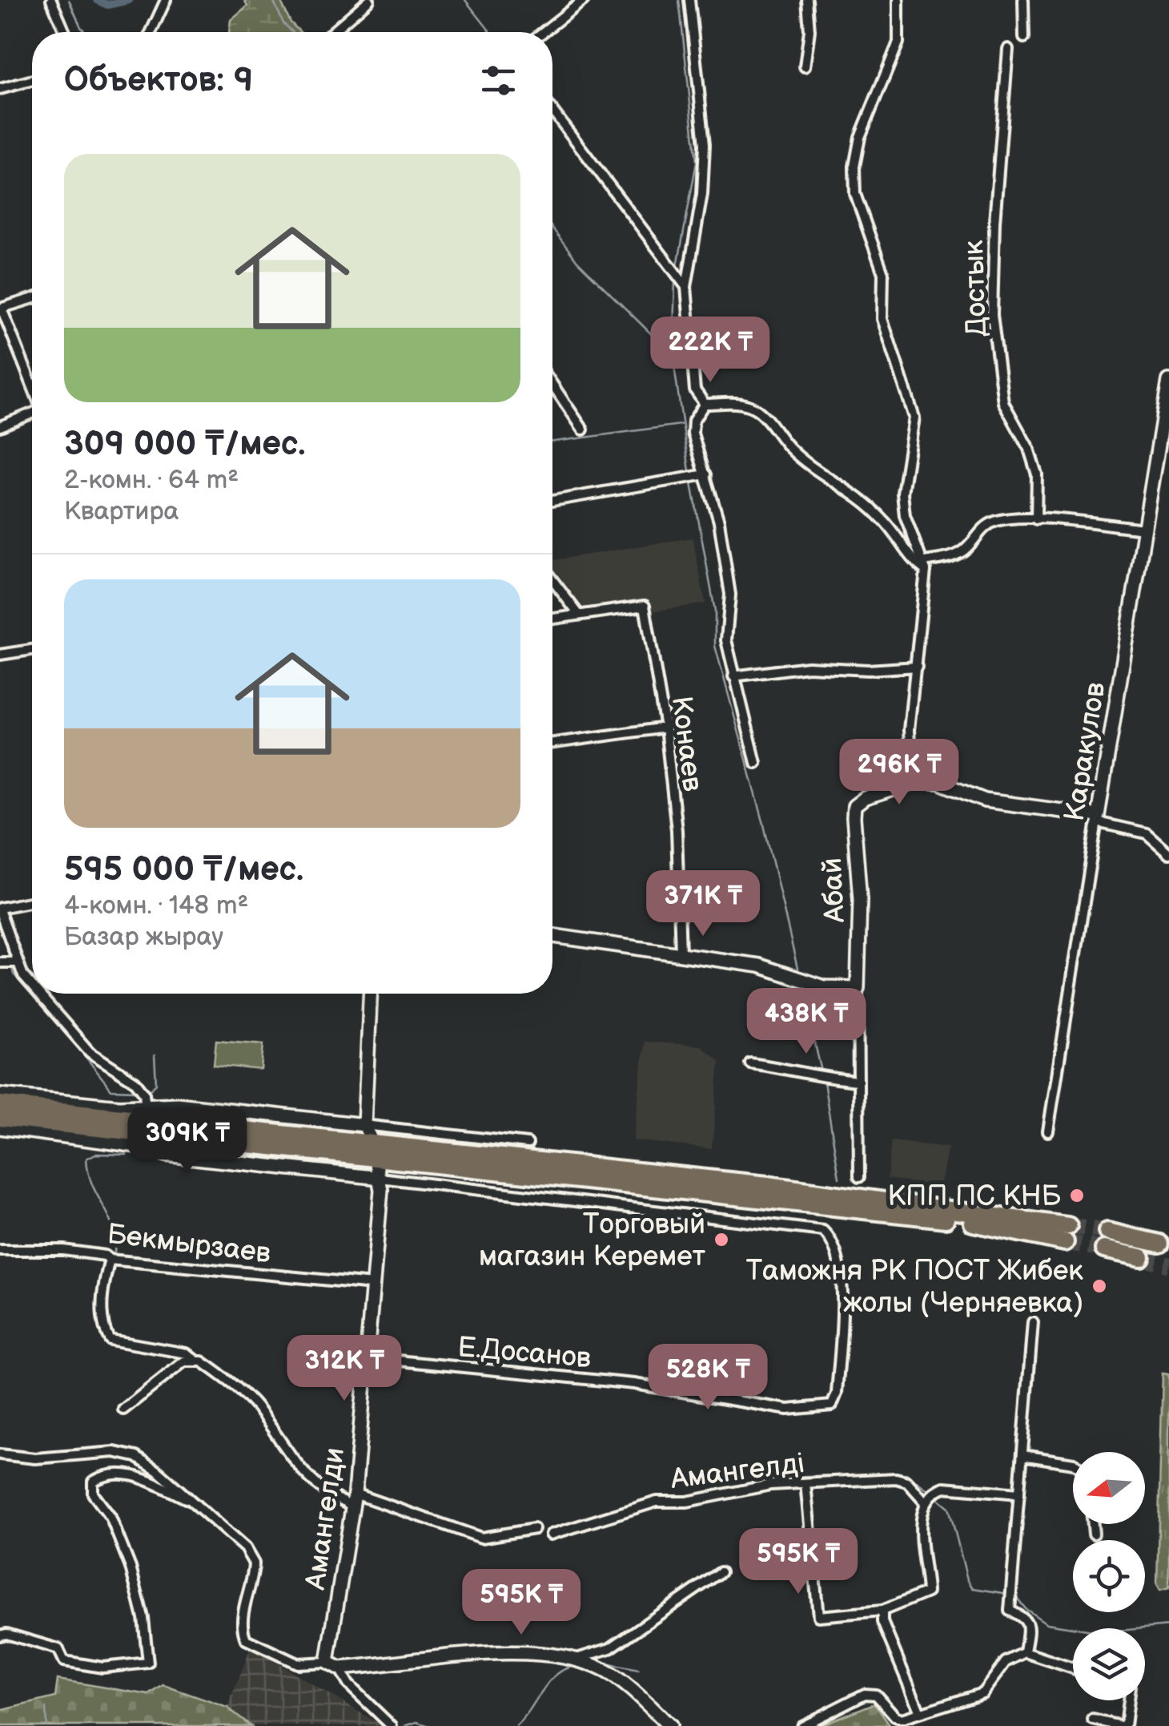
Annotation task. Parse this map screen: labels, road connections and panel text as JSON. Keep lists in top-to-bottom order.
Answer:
{
  "streets": {
    "main road": ["Каракулов", "Абай", "Амангелди"],
    "street": [
      "Достык",
      "Конаев",
      "Бекмырзаев",
      "Е.Досанов",
      "Амангелді"
    ]
  },
  "crossings": [
    ["Каракулов", "Абай"],
    ["Бекмырзаев", "Амангелди"],
    ["Е.Досанов", "Амангелди"]
  ],
  "places": ["КПП ПС КНБ", "Торговый магазин Керемет", "Таможня РК ПОСТ Жибек жолы (Черняевка)"],
  "north": "left",
  "page": {
    "heading": "Объектов: 9",
    "list": [
      {
        "name": "309 000 ₸/мес.",
        "note": "2-комн. · 64 m² · Квартира"
      },
      {
        "name": "595 000 ₸/мес.",
        "note": "4-комн. · 148 m² · Базар жырау"
      }
    ],
    "price": [
      "222K ₸",
      "296K ₸",
      "371K ₸",
      "438K ₸",
      "309K ₸",
      "312K ₸",
      "528K ₸",
      "595K ₸",
      "595K ₸"
    ]
  }
}
